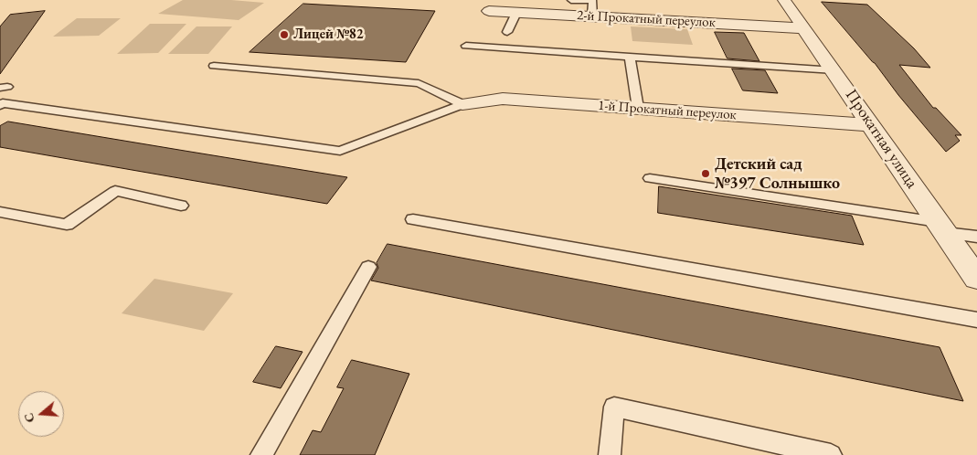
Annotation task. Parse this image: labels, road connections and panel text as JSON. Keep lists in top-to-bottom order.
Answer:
{
  "streets": {
    "street": ["2-й Прокатный переулок", "1-й Прокатный переулок", "Прокатная улица"]
  },
  "crossings": [
    ["2-й Прокатный переулок", "Прокатная улица"],
    ["1-й Прокатный переулок", "Прокатная улица"]
  ],
  "places": ["Лицей №82", "Детский сад №397 Солнышко"],
  "north": "left"
}
